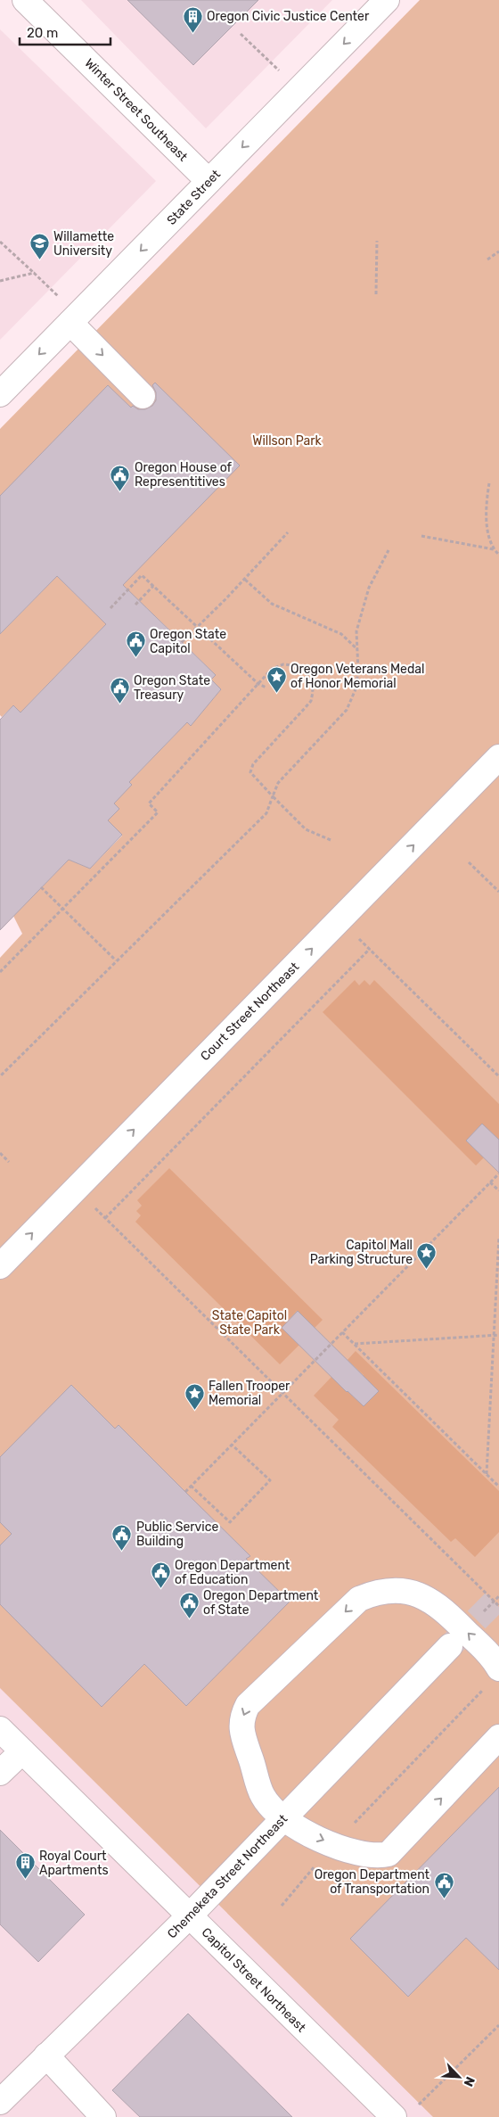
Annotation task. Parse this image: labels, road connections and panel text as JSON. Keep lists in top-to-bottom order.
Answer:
{
  "streets": {
    "street": [
      "Winter Street Southeast",
      "State Street",
      "Court Street Northeast",
      "Chemeketa Street Northeast",
      "Capitol Street Northeast"
    ]
  },
  "crossings": [
    ["Winter Street Southeast", "State Street"],
    ["Chemeketa Street Northeast", "Capitol Street Northeast"]
  ],
  "one_way": ["State Street", "Court Street Northeast"],
  "parks": ["Willson Park", "State Capitol State Park"],
  "places": {
    "building": ["Oregon Civic Justice Center", "Royal Court Apartments"],
    "school or university": ["Willamette University"],
    "public building": [
      "Oregon House of Representitives",
      "Oregon State Capitol",
      "Oregon State Treasury",
      "Public Service Building",
      "Oregon Department of Education",
      "Oregon Department of State",
      "Oregon Department of Transportation"
    ],
    "place": ["Oregon Veterans Medal of Honor Memorial", "Capitol Mall Parking Structure", "Fallen Trooper Memorial"]
  },
  "scale_bar": "20 m",
  "north": "bottom right"
}
